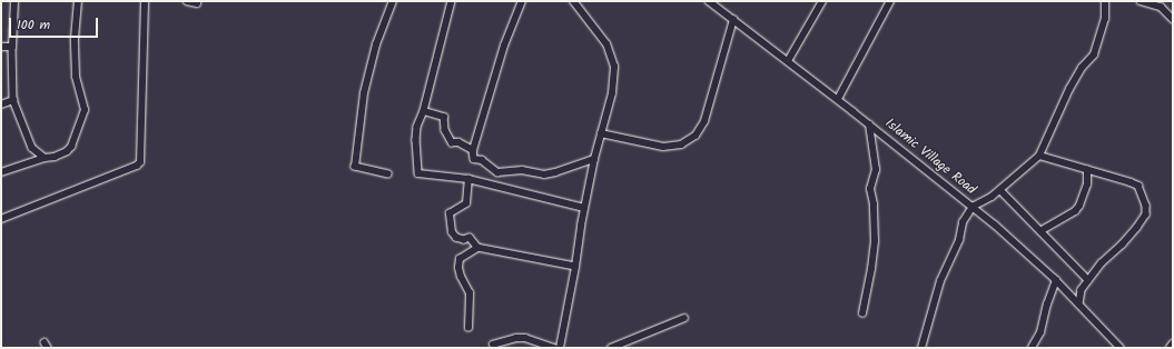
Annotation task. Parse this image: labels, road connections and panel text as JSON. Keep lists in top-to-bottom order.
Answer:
{
  "streets": {
    "street": ["Islamic Village Road"]
  },
  "scale_bar": "100 m"
}
